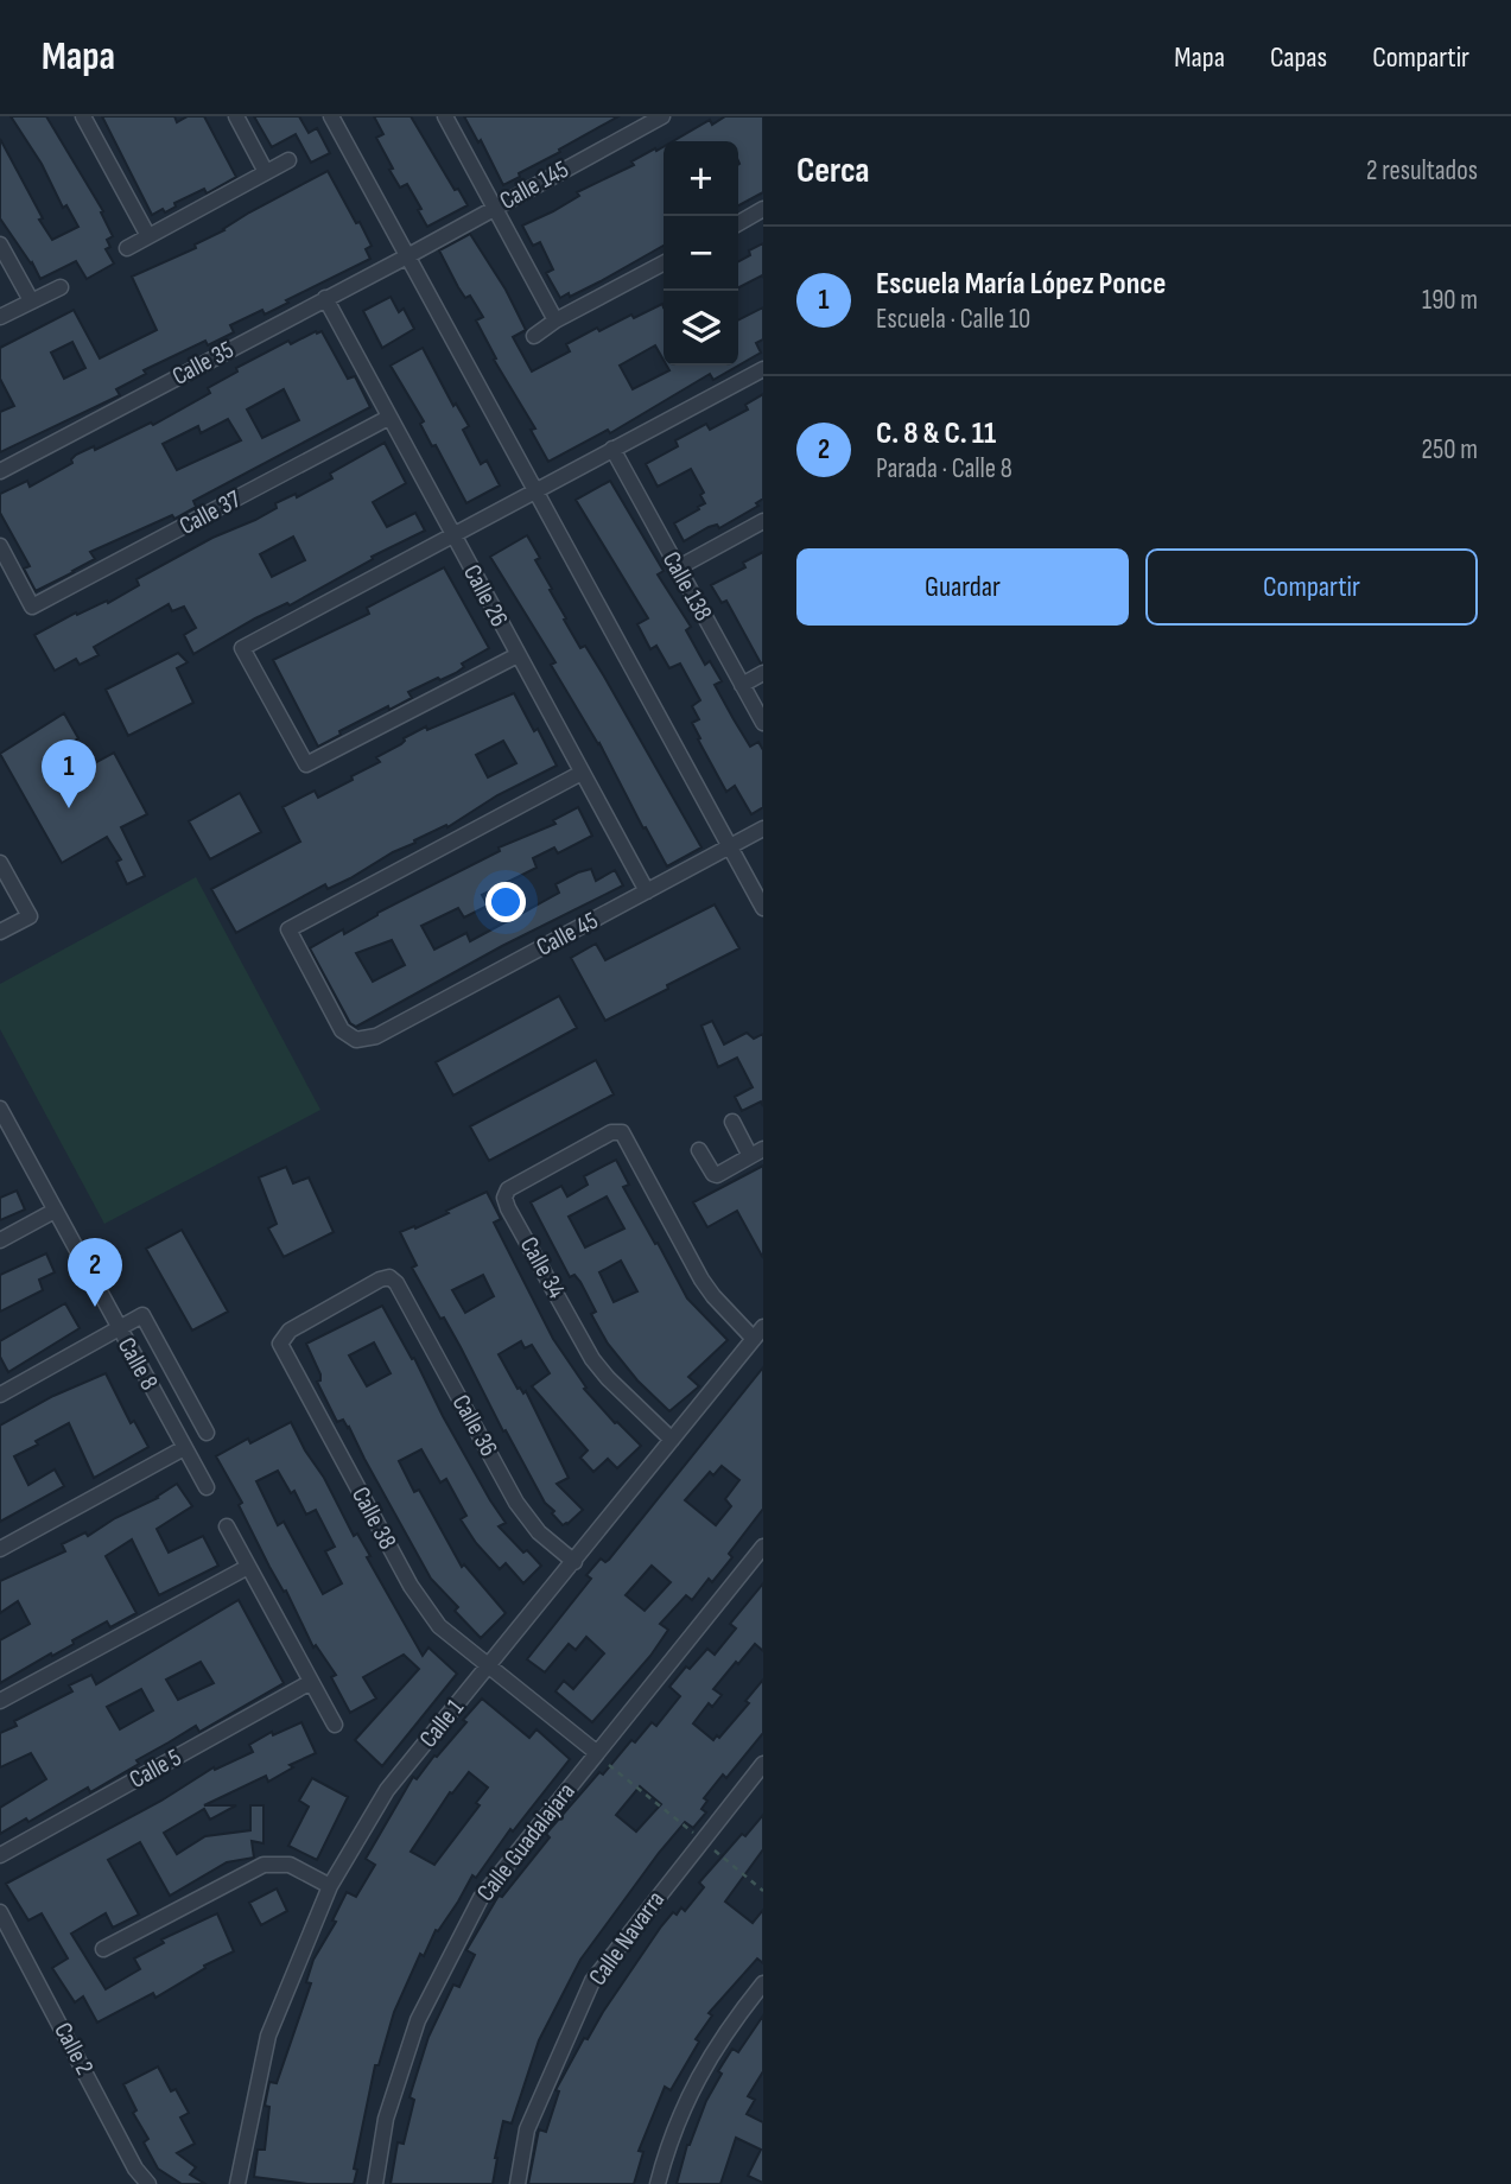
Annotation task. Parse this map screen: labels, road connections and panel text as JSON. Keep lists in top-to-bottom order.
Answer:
{
  "streets": {
    "street": [
      "Calle 145",
      "Calle 35",
      "Calle 37",
      "Calle 138",
      "Calle 26",
      "Calle 45",
      "Calle 34",
      "Calle 8",
      "Calle 36",
      "Calle 38",
      "Calle 1",
      "Calle 5",
      "Calle Guadalajara",
      "Calle Navarra",
      "Calle 2"
    ]
  },
  "crossings": [
    ["Calle 145", "Calle 35"],
    ["Calle 35", "Calle 26"],
    ["Calle 37", "Calle 26"],
    ["Calle 26", "Calle 45"],
    ["Calle 34", "Calle 1"],
    ["Calle 36", "Calle 38"],
    ["Calle 36", "Calle 1"],
    ["Calle 38", "Calle 1"],
    ["Calle 38", "Calle Guadalajara"]
  ],
  "page": {
    "header": "Mapa",
    "nav": ["Mapa", "Capas", "Compartir"],
    "heading": ["Cerca", "2 resultados"],
    "map_buttons": ["+", "−"],
    "list": [
      {
        "mark": "1",
        "name": "Escuela María López Ponce",
        "note": "Escuela · Calle 10",
        "value": "190 m"
      },
      {
        "mark": "2",
        "name": "C. 8 & C. 11",
        "note": "Parada · Calle 8",
        "value": "250 m"
      }
    ],
    "buttons": ["Guardar", "Compartir"],
    "pins": ["1", "2"]
  }
}
